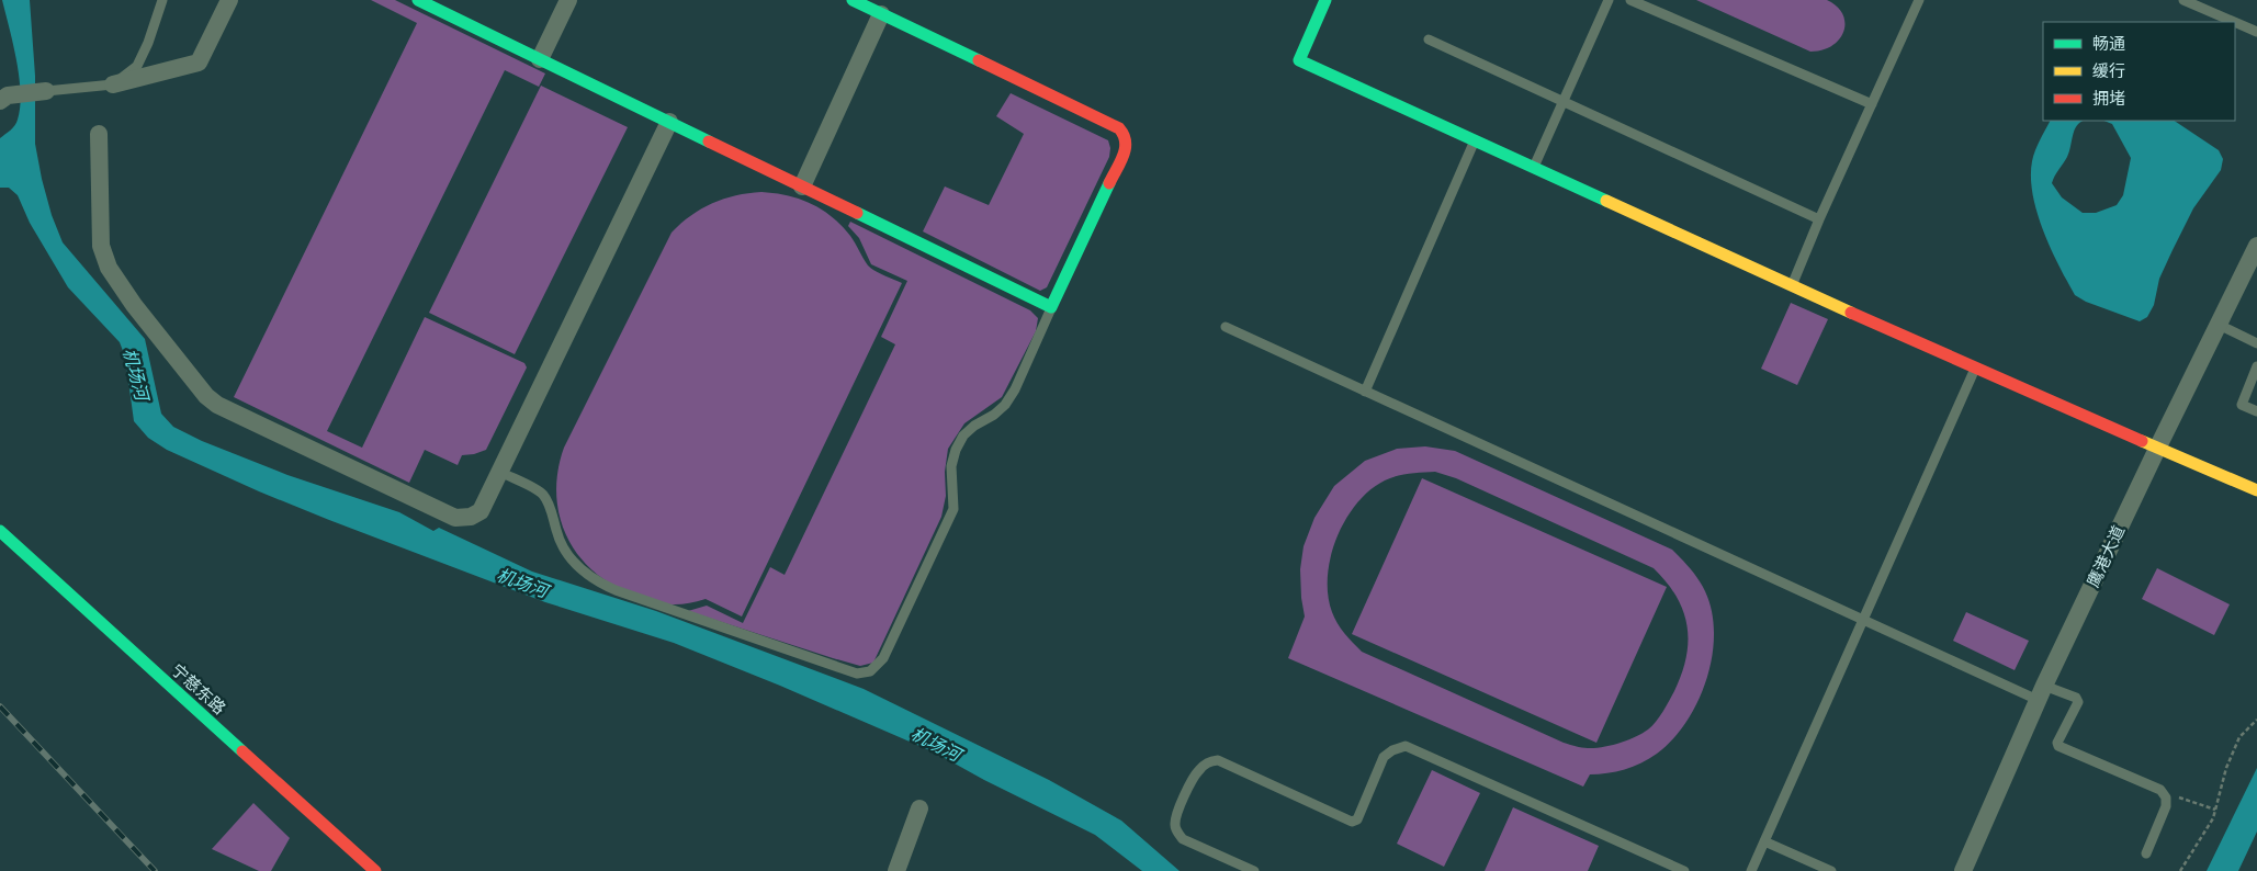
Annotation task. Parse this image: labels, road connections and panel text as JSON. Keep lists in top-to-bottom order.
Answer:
{
  "streets": {
    "street": ["鹰港大道", "宁慈东路"]
  },
  "water": ["机场河"],
  "legend": ["畅通", "缓行", "拥堵"]
}
